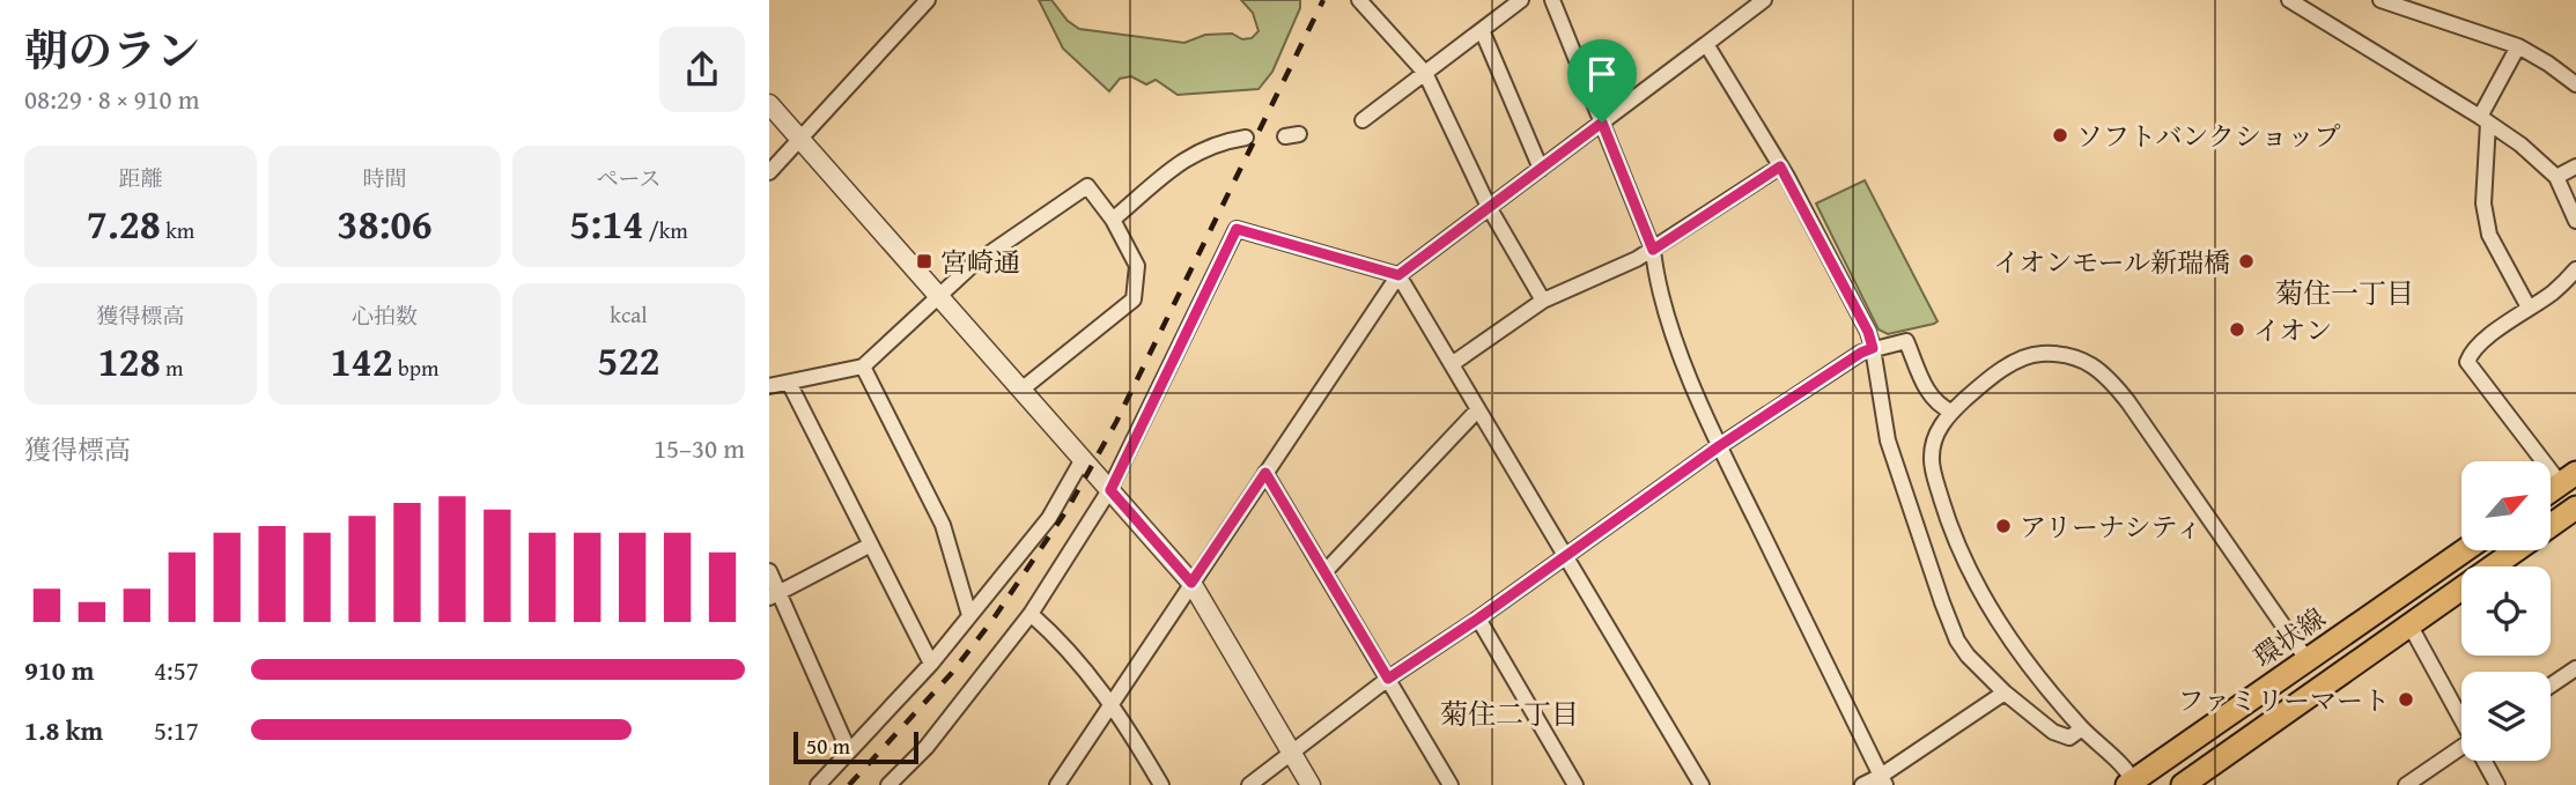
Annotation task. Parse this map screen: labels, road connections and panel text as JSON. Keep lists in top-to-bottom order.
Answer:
{
  "streets": {
    "main road": ["環状線"]
  },
  "districts": ["菊住一丁目", "菊住二丁目"],
  "places": {
    "other": [
      "ソフトバンクショップ",
      "イオンモール新瑞橋",
      "イオン",
      "アリーナシティ",
      "ファミリーマート"
    ],
    "transit": ["宮崎通"]
  },
  "scale_bar": "50 m",
  "north": "top right",
  "page": {
    "heading": ["朝のラン", "08:29 · 8 × 910 m"],
    "stats": [
      ["距離", "7.28 km"],
      ["時間", "38:06"],
      ["ペース", "5:14 /km"],
      ["獲得標高", "128 m"],
      ["心拍数", "142 bpm"],
      ["kcal", "522"]
    ],
    "chart": ["獲得標高", "15–30 m"],
    "list": [
      {
        "name": "910 m",
        "note": "4:57"
      },
      {
        "name": "1.8 km",
        "note": "5:17"
      }
    ],
    "scale": "50 m"
  }
}
